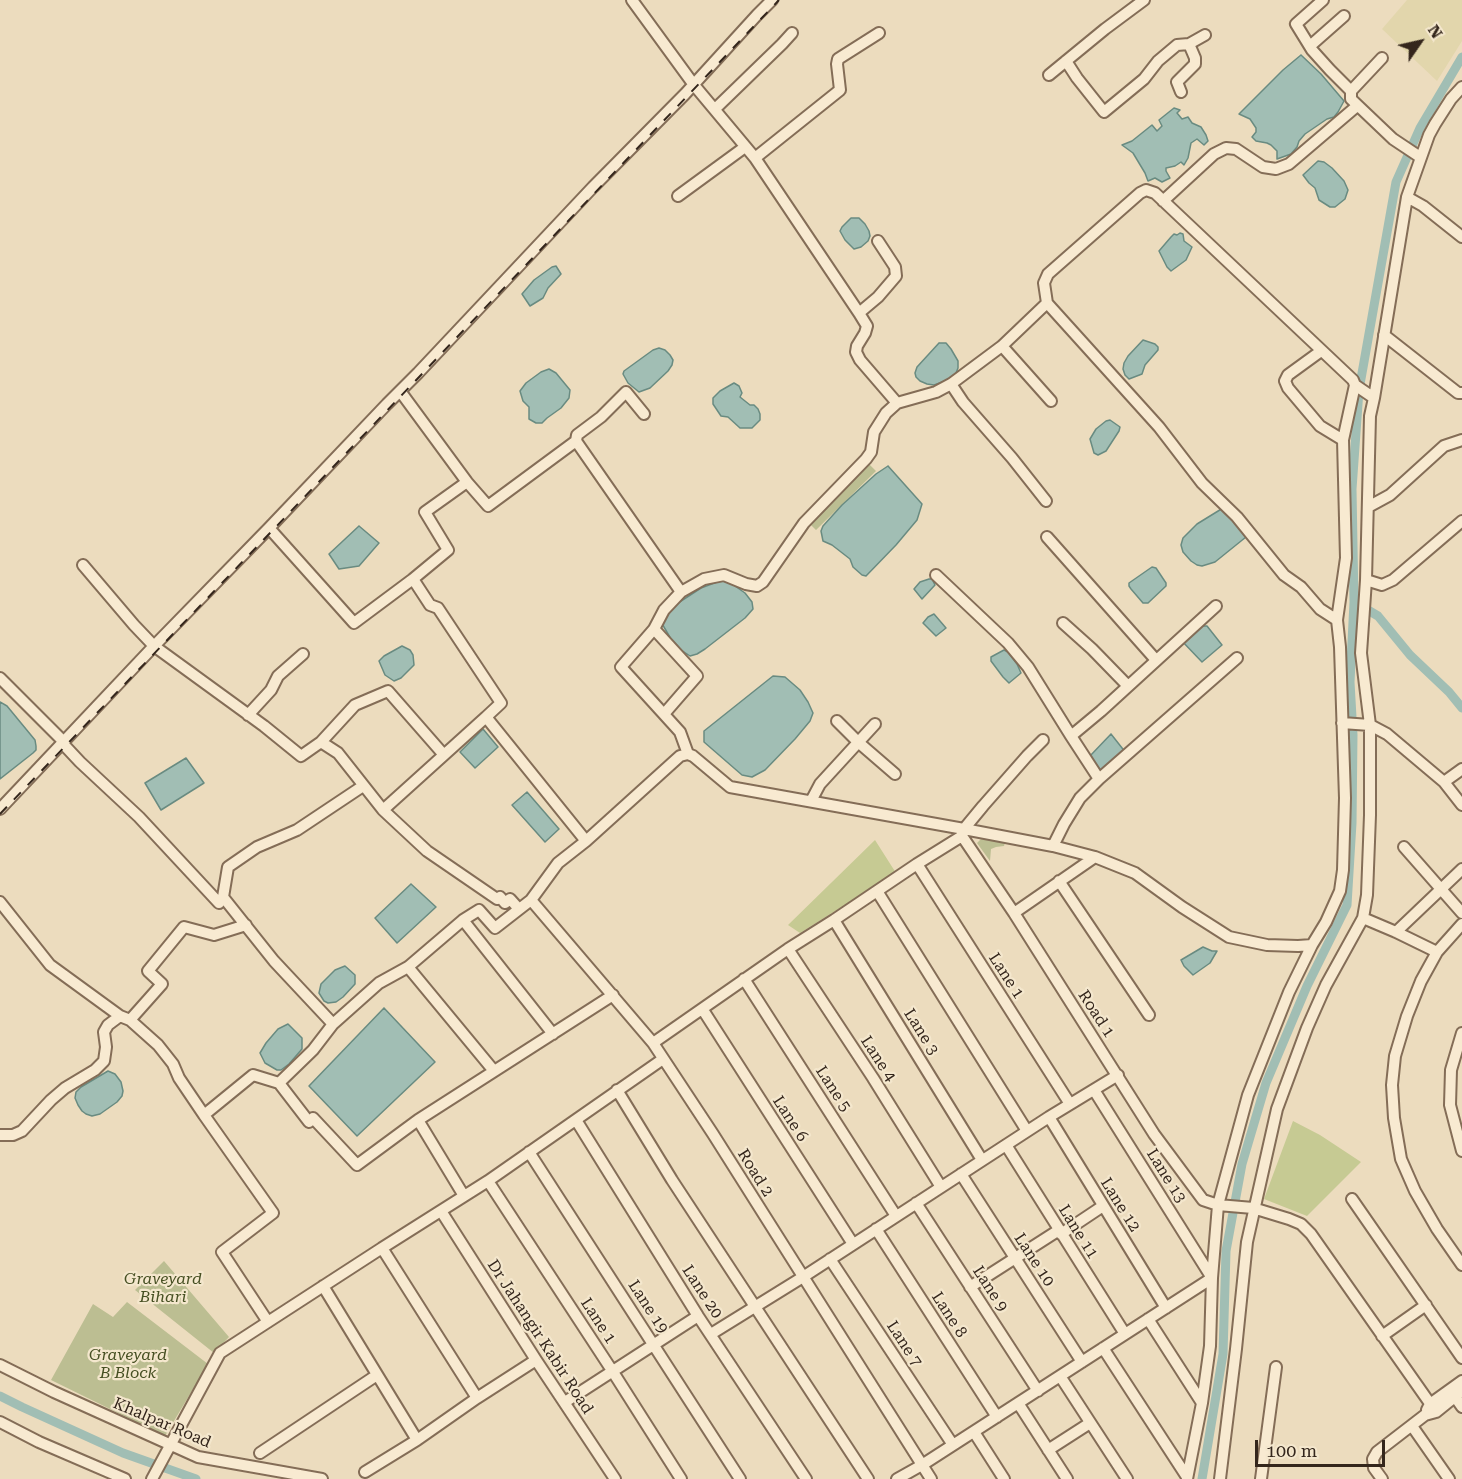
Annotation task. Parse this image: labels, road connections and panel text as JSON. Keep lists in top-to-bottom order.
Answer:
{
  "streets": {
    "street": [
      "Lane 1",
      "Road 1",
      "Lane 3",
      "Lane 4",
      "Lane 5",
      "Lane 6",
      "Road 2",
      "Lane 13",
      "Lane 12",
      "Lane 11",
      "Lane 10",
      "Lane 9",
      "Lane 20",
      "Lane 19",
      "Lane 8",
      "Dr Jahangir Kabir Road",
      "Lane 7",
      "Khalpar Road"
    ]
  },
  "parks": ["Graveyard Bihari", "Graveyard B Block"],
  "scale_bar": "100 m",
  "north": "top right"
}
